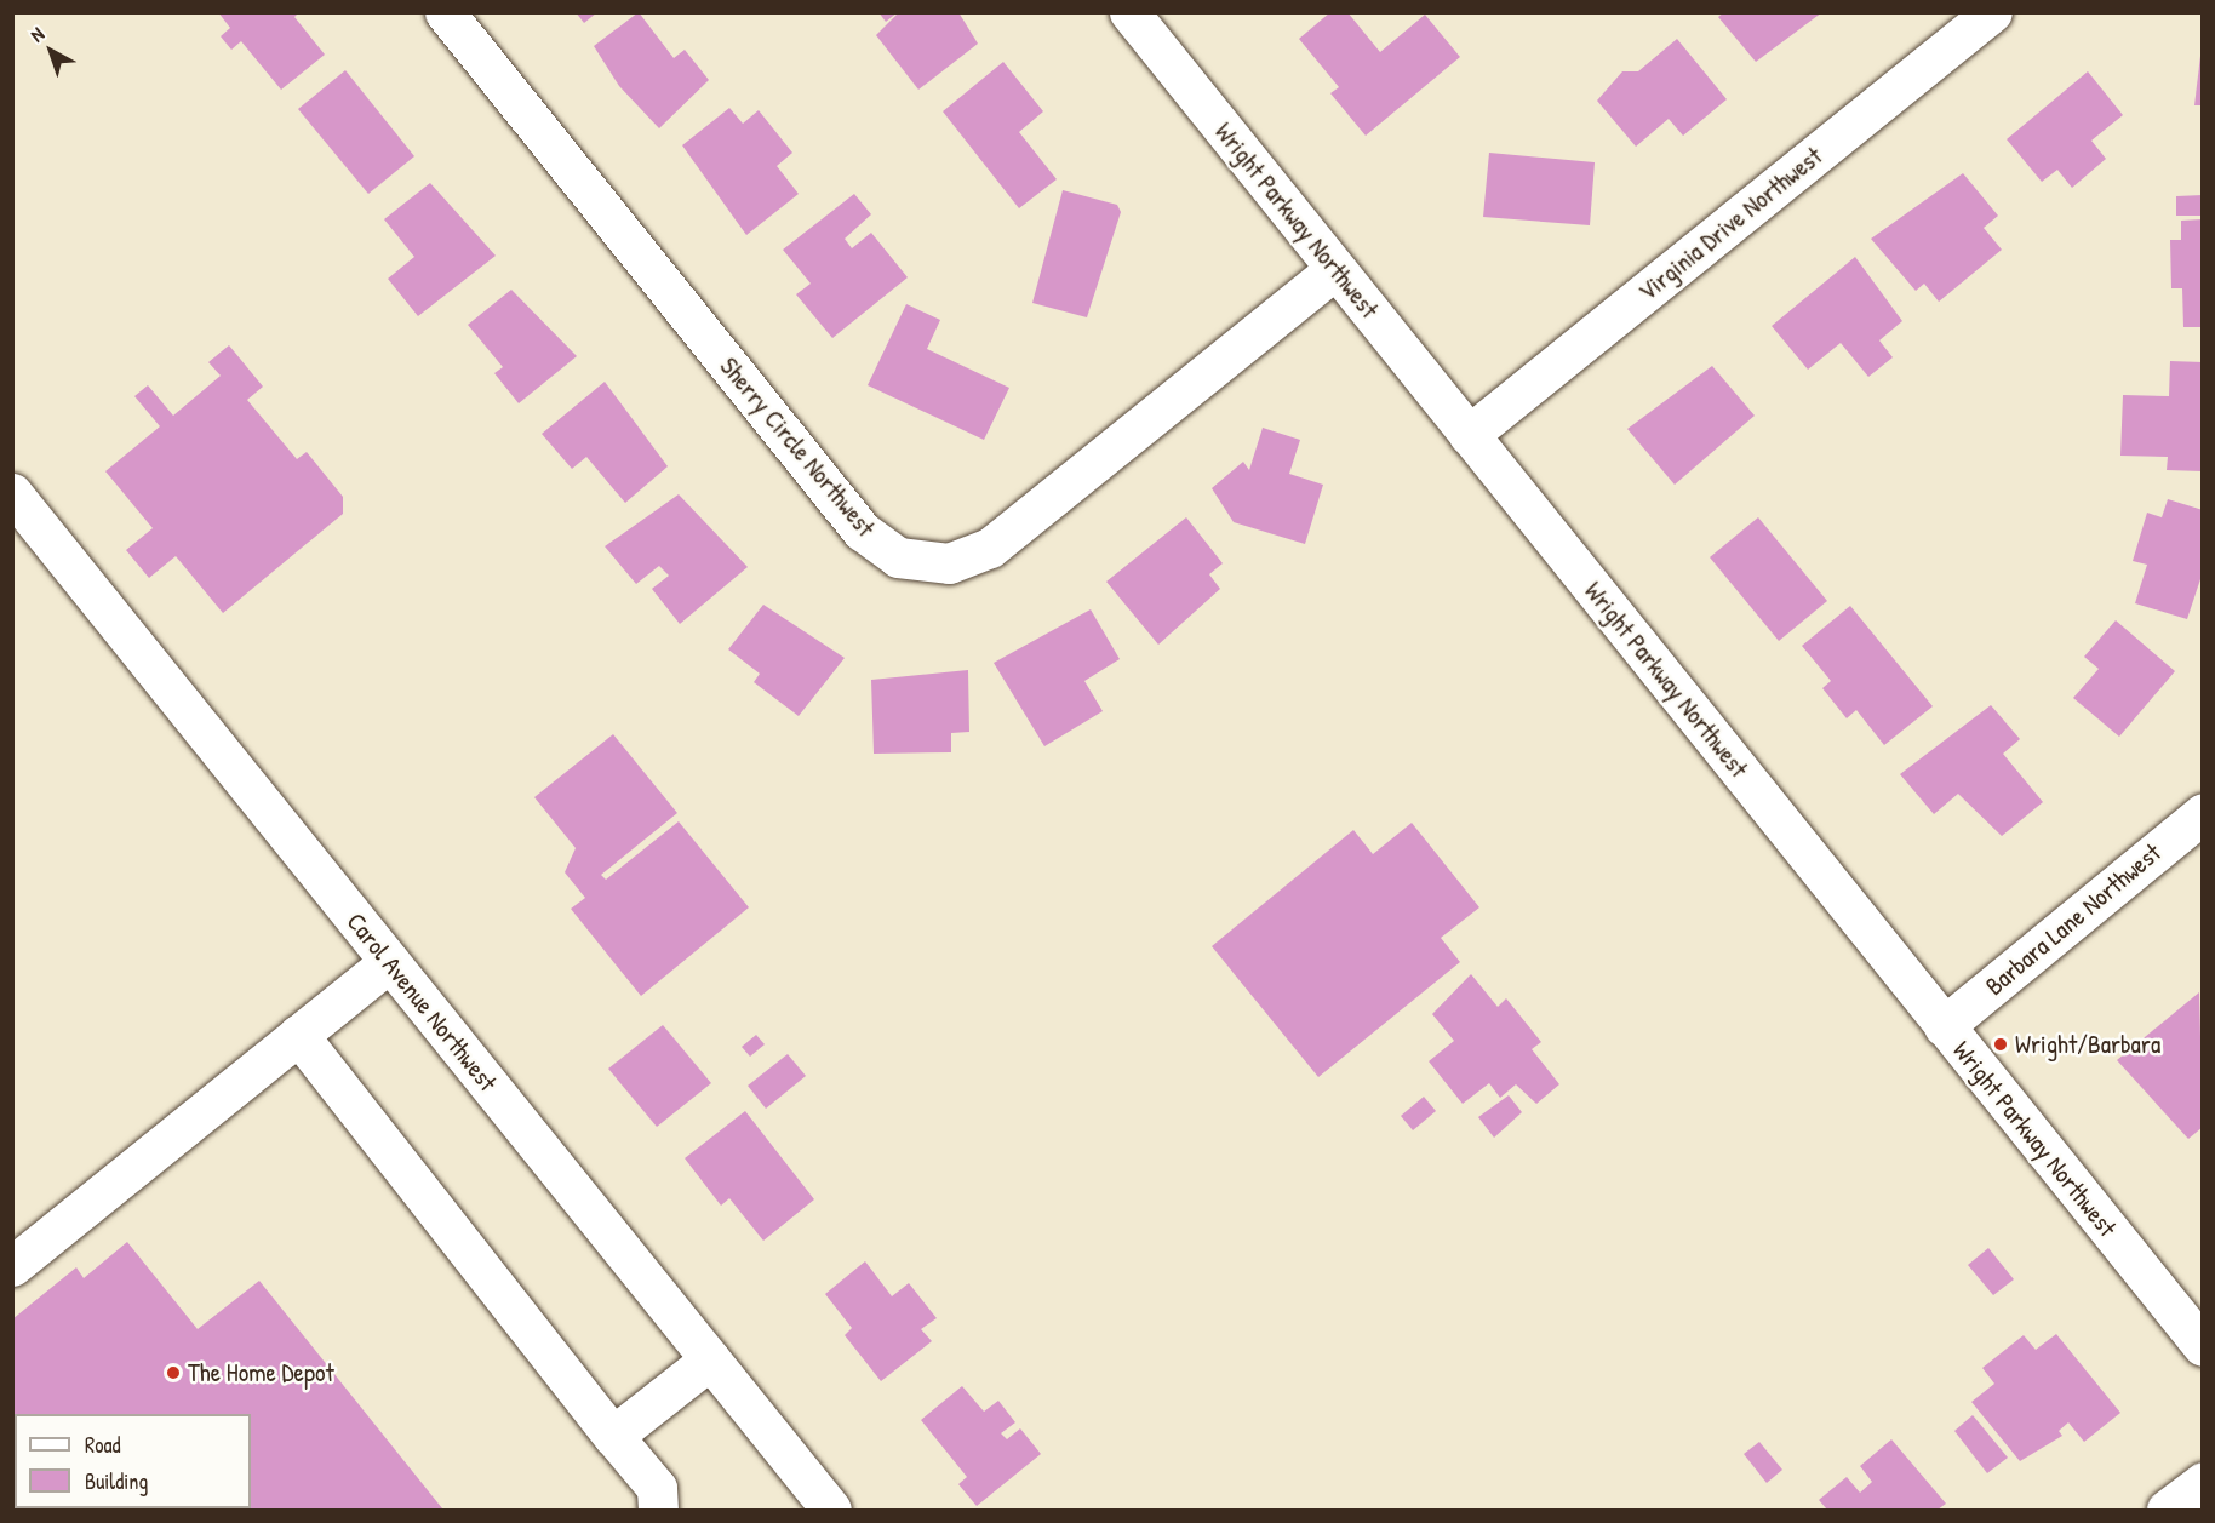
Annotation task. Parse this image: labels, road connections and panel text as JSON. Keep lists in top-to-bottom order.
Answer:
{
  "streets": {
    "street": [
      "Wright Parkway Northwest",
      "Virginia Drive Northwest",
      "Sherry Circle Northwest",
      "Barbara Lane Northwest",
      "Carol Avenue Northwest"
    ]
  },
  "crossings": [
    ["Wright Parkway Northwest", "Virginia Drive Northwest"],
    ["Wright Parkway Northwest", "Sherry Circle Northwest"],
    ["Wright Parkway Northwest", "Barbara Lane Northwest"]
  ],
  "places": ["Wright/Barbara", "The Home Depot"],
  "legend": ["Road", "Building"],
  "north": "top left"
}
